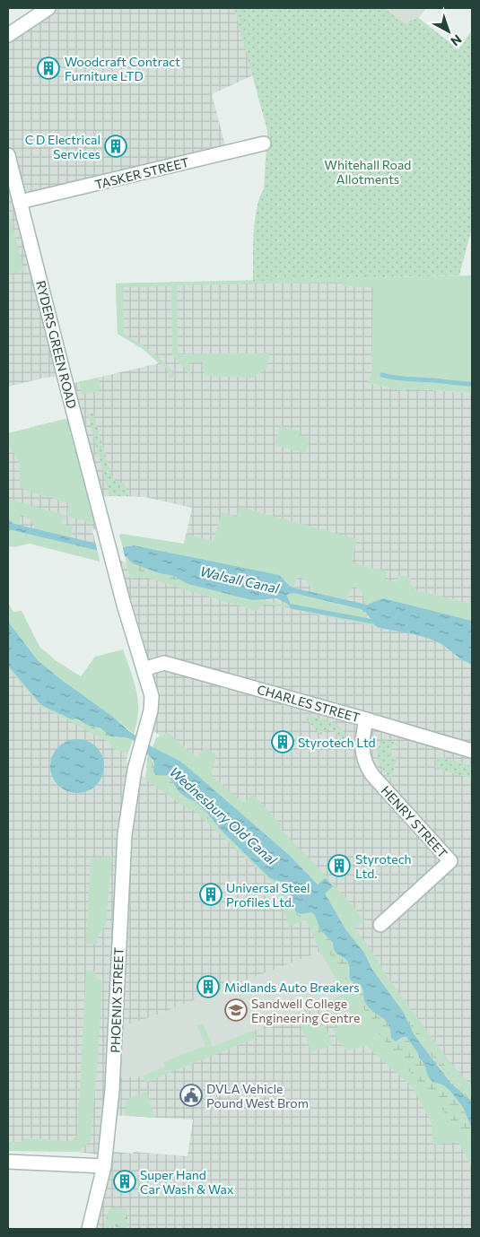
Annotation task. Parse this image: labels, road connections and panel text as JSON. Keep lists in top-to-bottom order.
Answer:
{
  "streets": {
    "main road": [
      "TASKER STREET",
      "RYDERS GREEN ROAD",
      "CHARLES STREET",
      "HENRY STREET",
      "PHOENIX STREET"
    ]
  },
  "crossings": [
    ["TASKER STREET", "RYDERS GREEN ROAD"],
    ["RYDERS GREEN ROAD", "CHARLES STREET"],
    ["RYDERS GREEN ROAD", "PHOENIX STREET"],
    ["CHARLES STREET", "HENRY STREET"],
    ["CHARLES STREET", "PHOENIX STREET"]
  ],
  "water": ["Walsall Canal", "Wednesbury Old Canal"],
  "parks": ["Whitehall Road Allotments"],
  "places": {
    "building": [
      "Woodcraft Contract Furniture LTD",
      "C D Electrical Services",
      "Styrotech Ltd",
      "Styrotech Ltd.",
      "Universal Steel Profiles Ltd.",
      "Midlands Auto Breakers",
      "Super Hand Car Wash & Wax"
    ],
    "school or university": ["Sandwell College Engineering Centre"],
    "public building": ["DVLA Vehicle Pound West Brom"]
  },
  "north": "bottom right"
}
